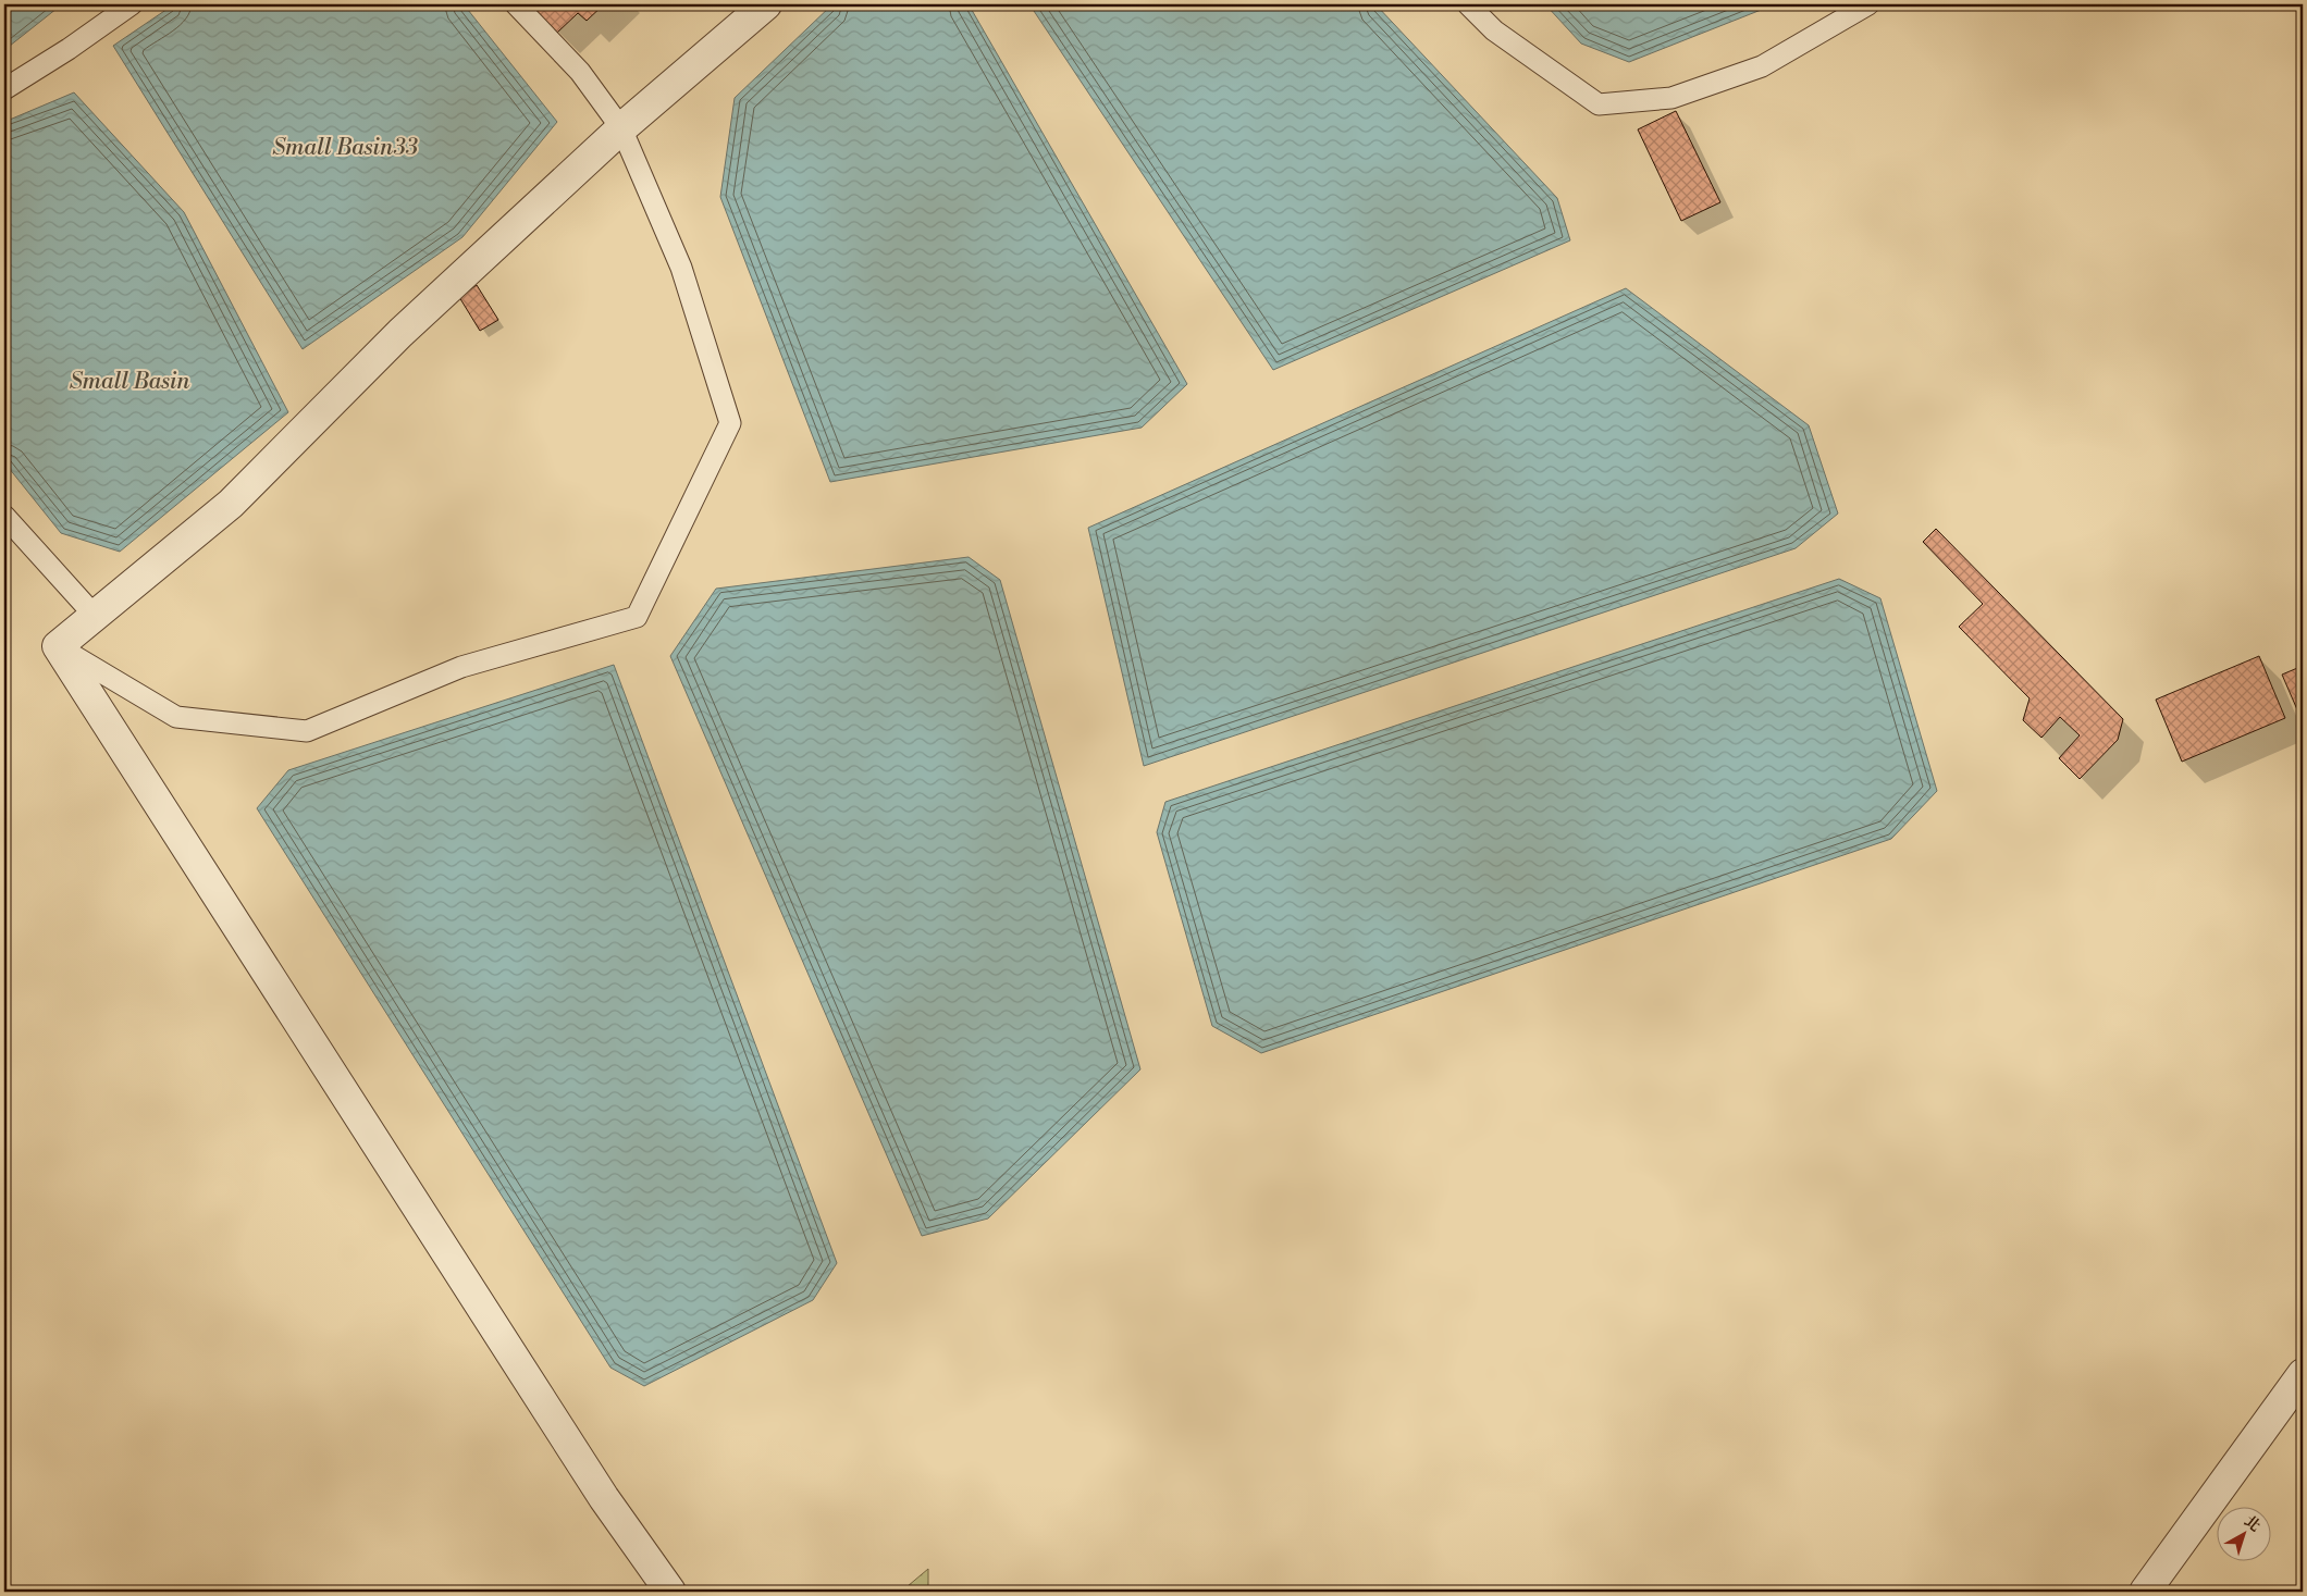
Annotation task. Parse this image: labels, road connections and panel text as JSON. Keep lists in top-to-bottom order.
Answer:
{
  "water": ["Small Basin33", "Small Basin"],
  "north": "top right"
}
